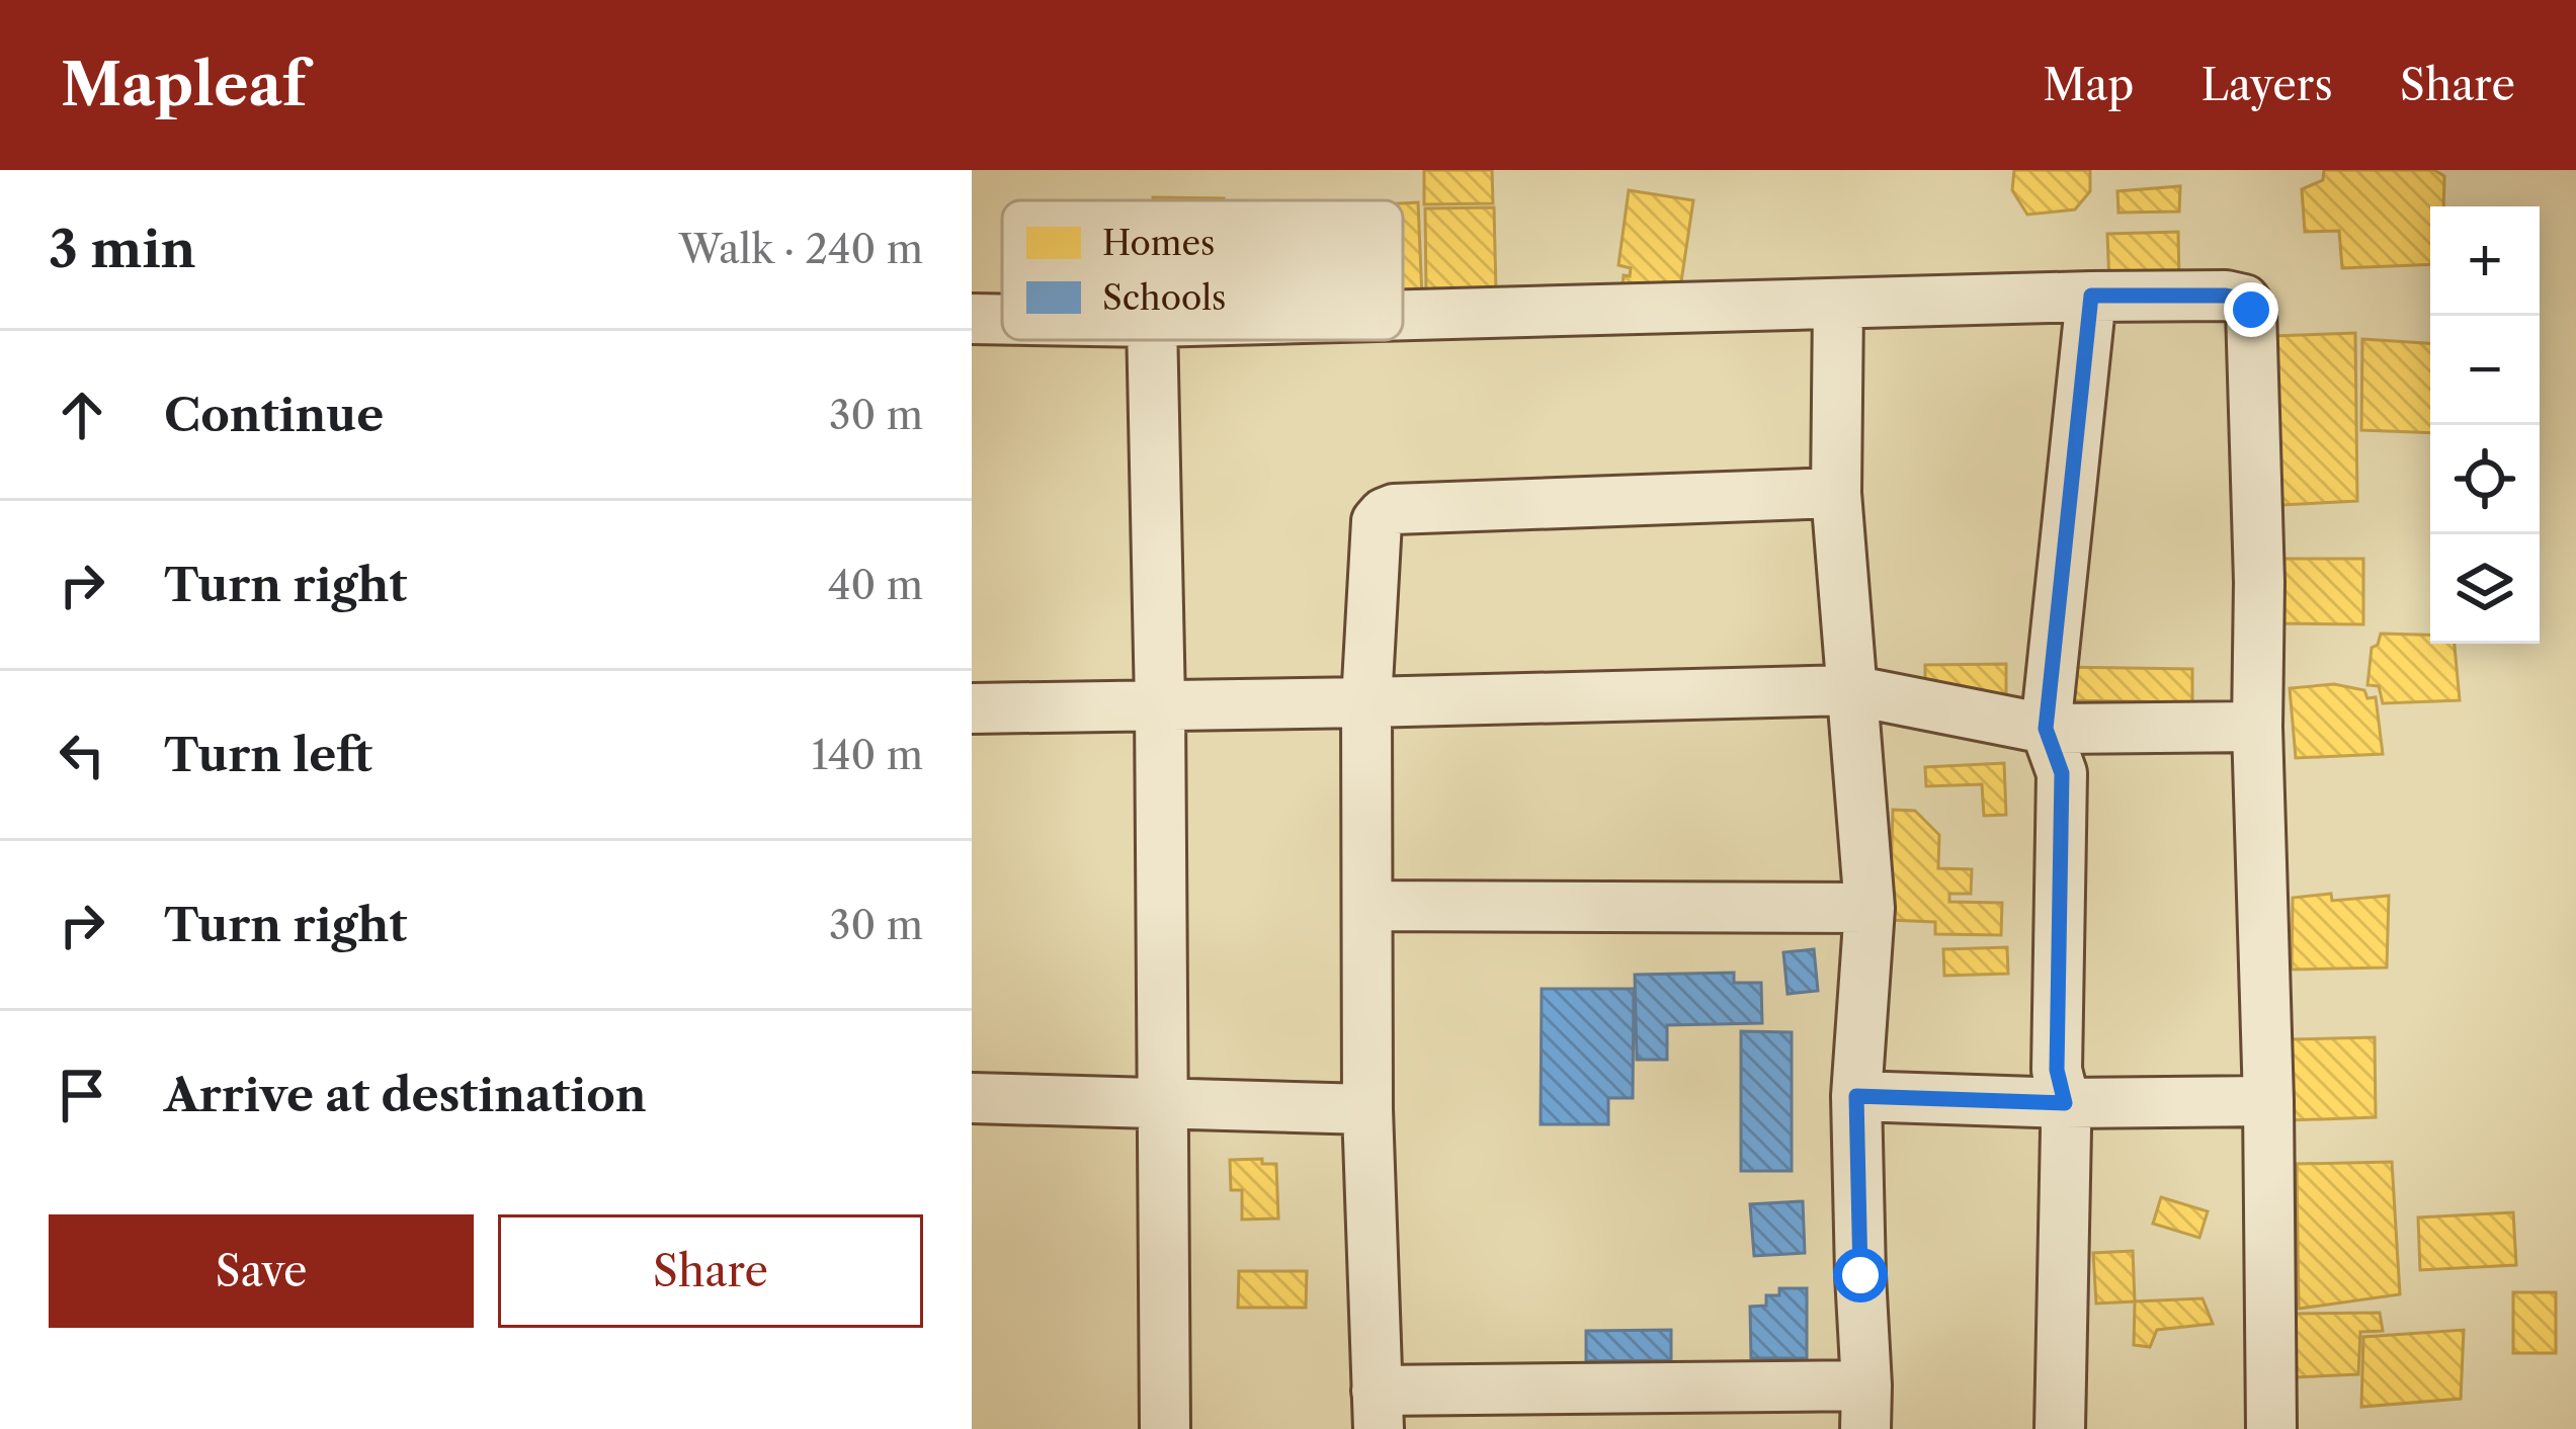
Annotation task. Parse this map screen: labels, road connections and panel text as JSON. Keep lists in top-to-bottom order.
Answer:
{
  "legend": ["Homes", "Schools"],
  "page": {
    "header": "Mapleaf",
    "nav": ["Map", "Layers", "Share"],
    "heading": ["3 min", "Walk · 240 m"],
    "map_buttons": ["+", "−"],
    "list": [
      ["Continue", "30 m"],
      ["Turn right", "40 m"],
      ["Turn left", "140 m"],
      ["Turn right", "30 m"],
      "Arrive at destination"
    ],
    "buttons": ["Save", "Share"]
  }
}
